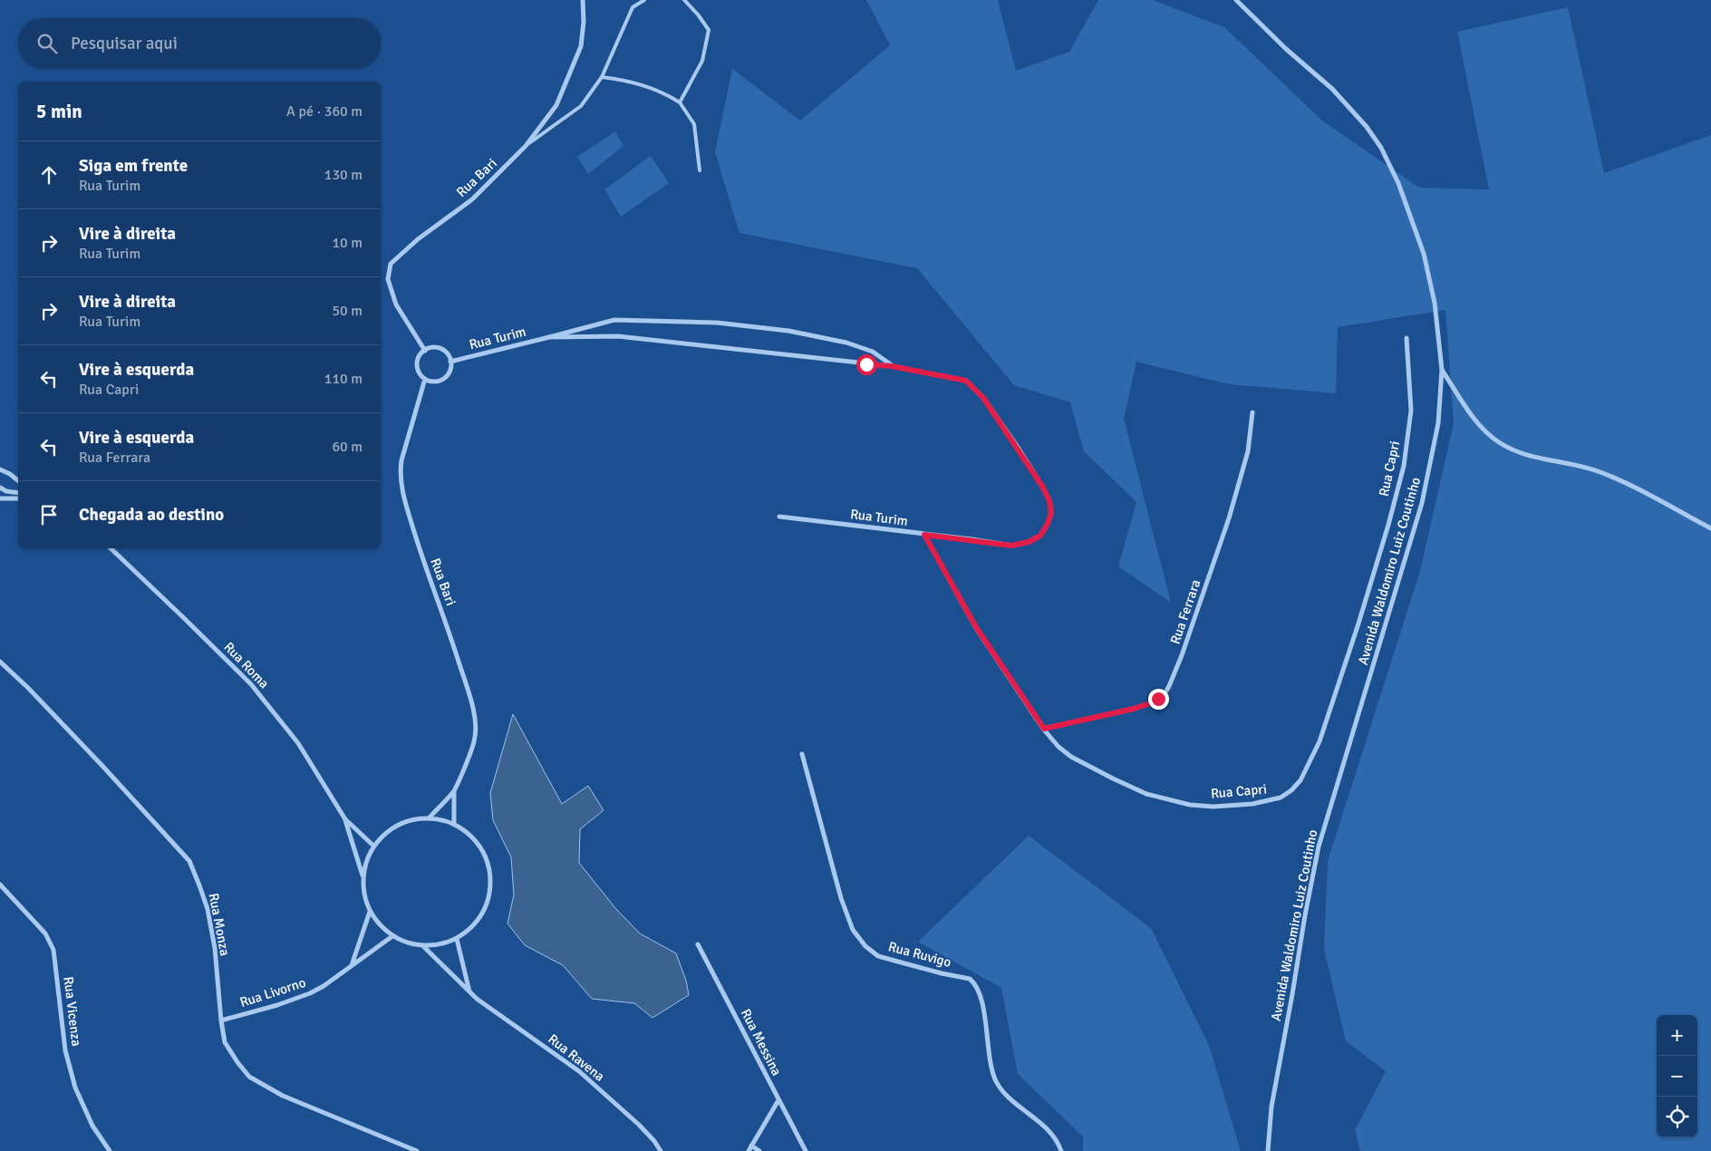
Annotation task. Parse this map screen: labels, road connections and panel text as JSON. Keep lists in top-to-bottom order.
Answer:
{
  "streets": {
    "street": [
      "Rua Bari",
      "Rua Turim",
      "Rua Capri",
      "Avenida Waldomiro Luiz Coutinho",
      "Rua Ferrara",
      "Rua Roma",
      "Rua Monza",
      "Rua Ruvigo",
      "Rua Livorno",
      "Rua Vicenza",
      "Rua Messina",
      "Rua Ravena"
    ]
  },
  "crossings": [
    ["Rua Bari", "Rua Turim"],
    ["Rua Bari", "Rua Roma"],
    ["Rua Bari", "Rua Livorno"],
    ["Rua Bari", "Rua Ravena"],
    ["Rua Turim", "Rua Capri"],
    ["Rua Capri", "Rua Ferrara"],
    ["Rua Roma", "Rua Livorno"],
    ["Rua Roma", "Rua Ravena"],
    ["Rua Monza", "Rua Livorno"],
    ["Rua Livorno", "Rua Ravena"]
  ],
  "page": {
    "search": "Pesquisar aqui",
    "heading": ["5 min", "A pé · 360 m"],
    "list": [
      ["Siga em frente", "Rua Turim", "130 m"],
      ["Vire à direita", "Rua Turim", "10 m"],
      ["Vire à direita", "Rua Turim", "50 m"],
      ["Vire à esquerda", "Rua Capri", "110 m"],
      ["Vire à esquerda", "Rua Ferrara", "60 m"],
      "Chegada ao destino"
    ],
    "map_buttons": ["+", "−"]
  }
}
